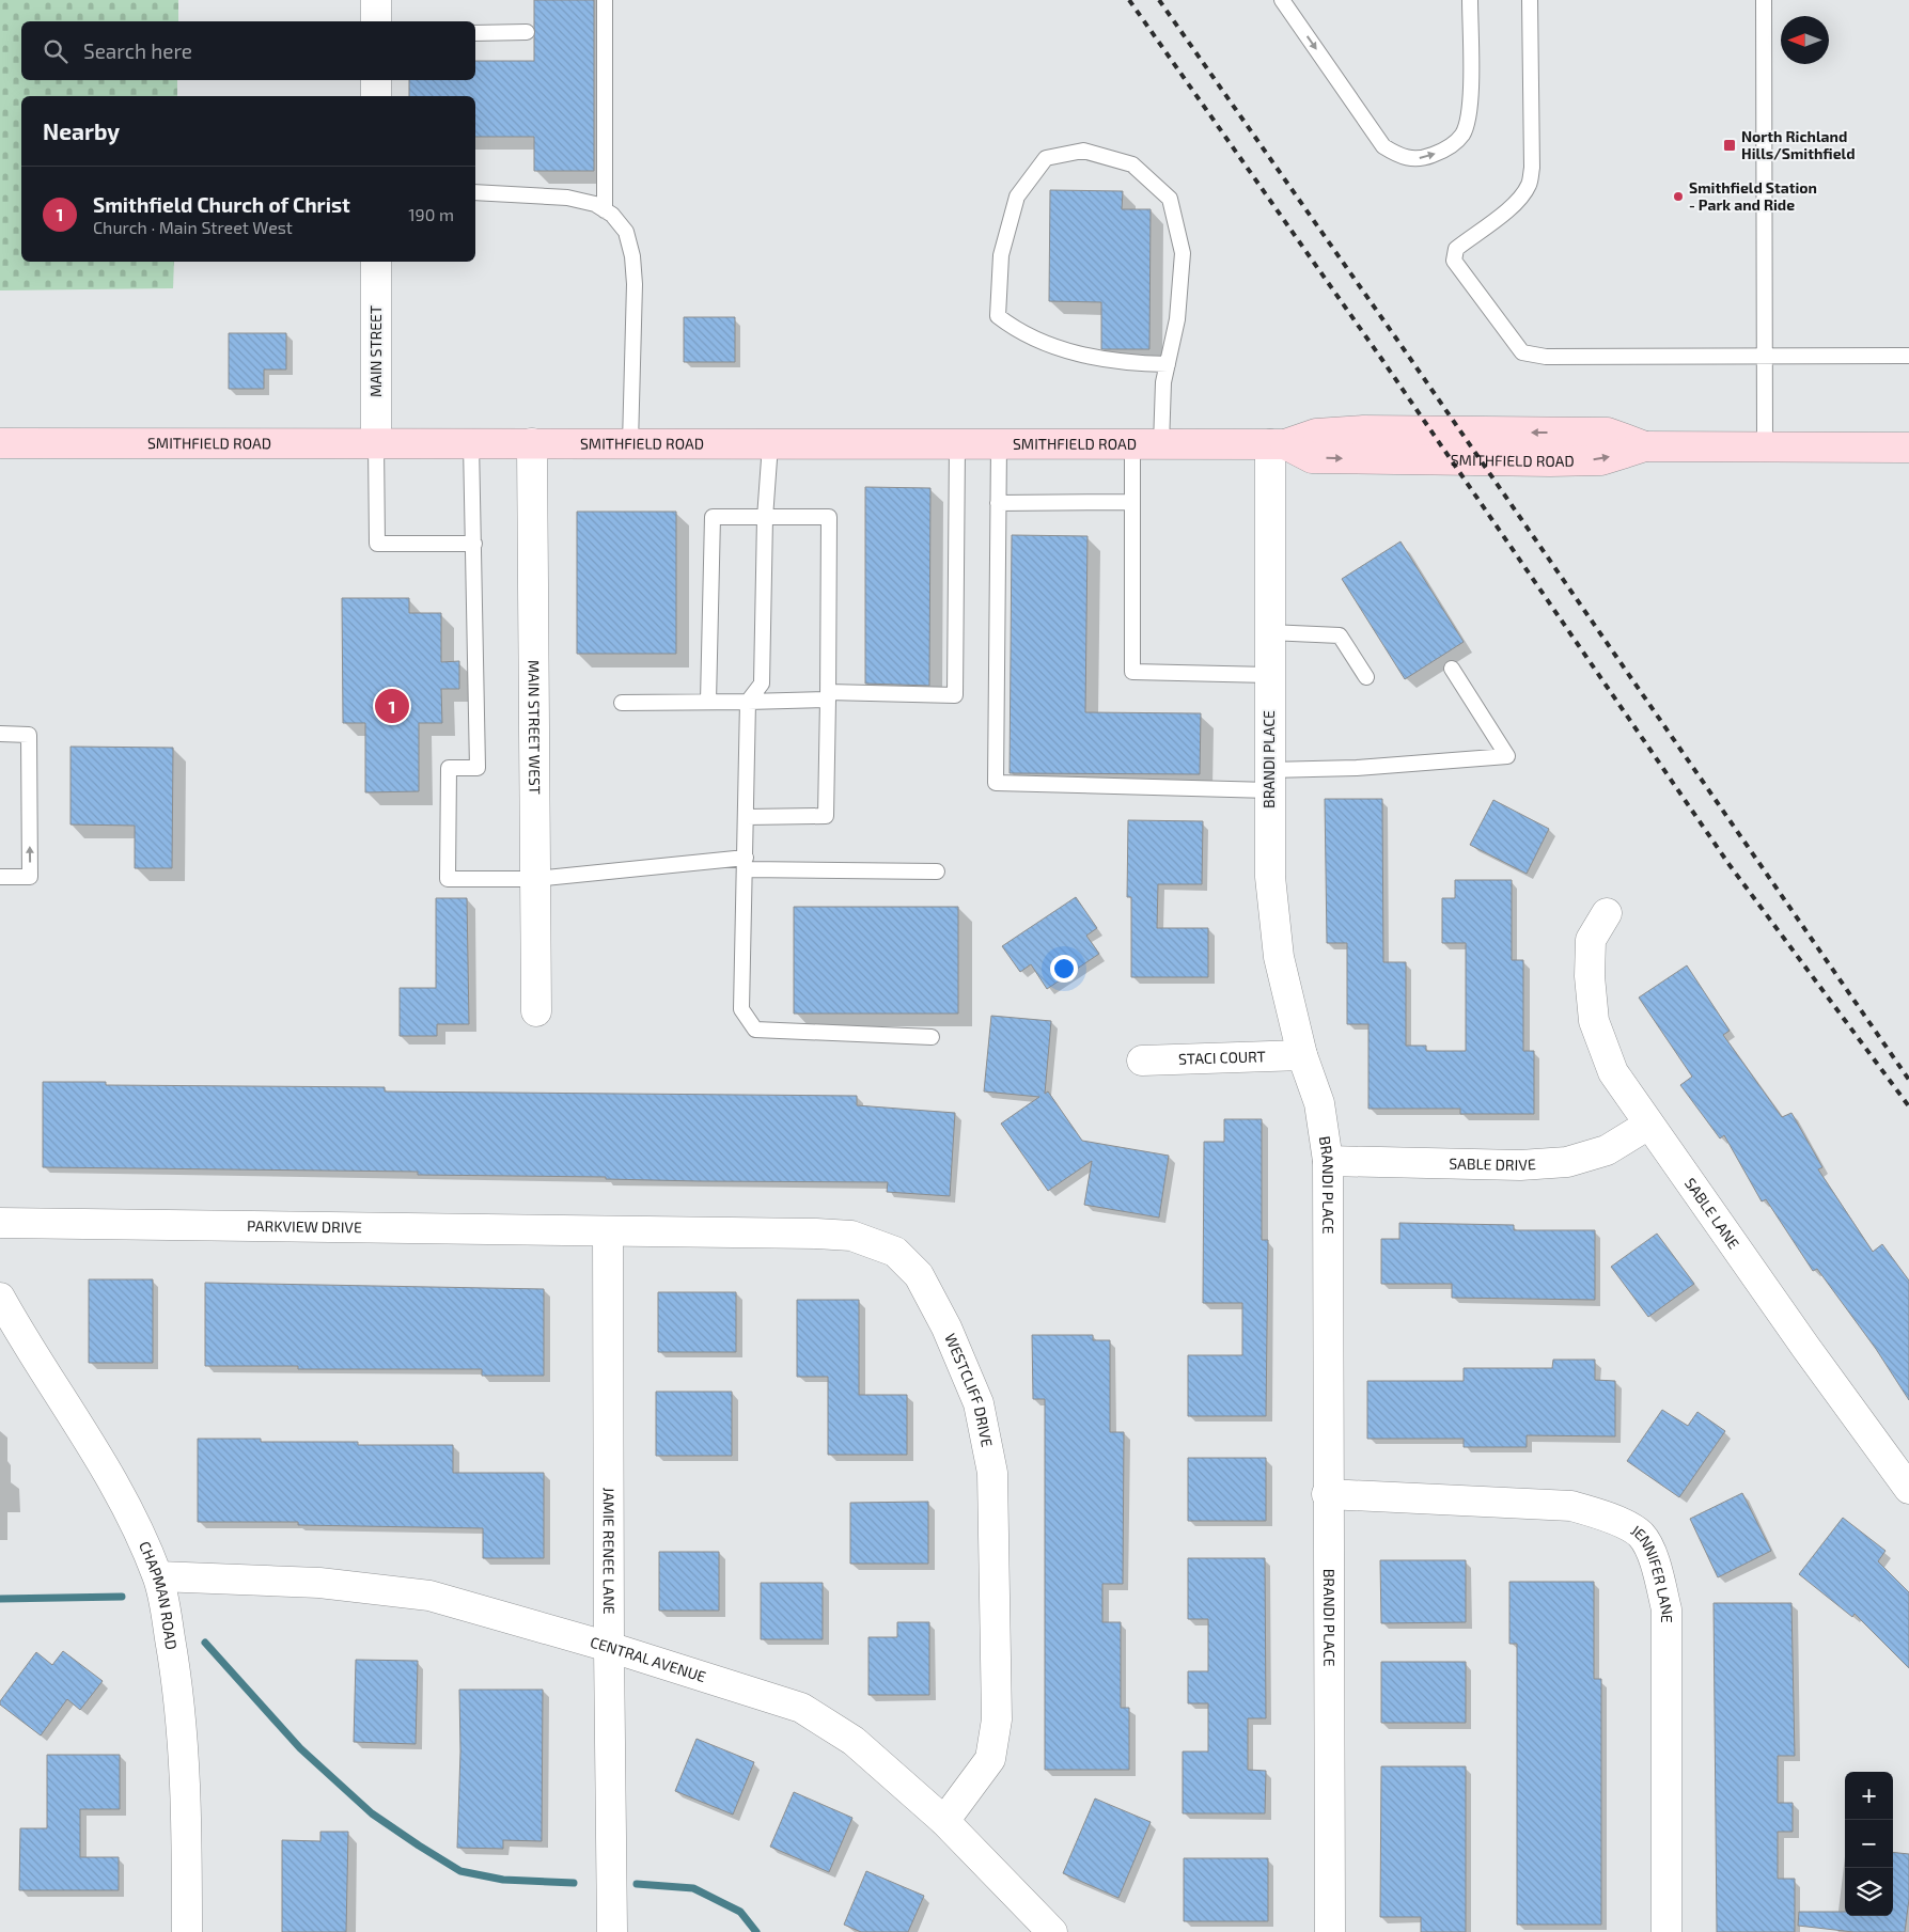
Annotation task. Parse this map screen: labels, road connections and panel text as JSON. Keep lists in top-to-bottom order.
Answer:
{
  "streets": {
    "main road": ["SMITHFIELD ROAD"],
    "street": [
      "MAIN STREET",
      "MAIN STREET WEST",
      "BRANDI PLACE",
      "STACI COURT",
      "SABLE DRIVE",
      "SABLE LANE",
      "PARKVIEW DRIVE",
      "WESTCLIFF DRIVE",
      "JAMIE RENEE LANE",
      "JENNIFER LANE",
      "CHAPMAN ROAD",
      "CENTRAL AVENUE"
    ]
  },
  "crossings": [
    ["MAIN STREET", "SMITHFIELD ROAD"],
    ["SMITHFIELD ROAD", "MAIN STREET WEST"],
    ["SMITHFIELD ROAD", "BRANDI PLACE"],
    ["BRANDI PLACE", "STACI COURT"],
    ["BRANDI PLACE", "SABLE DRIVE"],
    ["BRANDI PLACE", "JENNIFER LANE"],
    ["SABLE DRIVE", "SABLE LANE"],
    ["PARKVIEW DRIVE", "WESTCLIFF DRIVE"],
    ["PARKVIEW DRIVE", "JAMIE RENEE LANE"],
    ["WESTCLIFF DRIVE", "JAMIE RENEE LANE"],
    ["WESTCLIFF DRIVE", "CENTRAL AVENUE"],
    ["JAMIE RENEE LANE", "CENTRAL AVENUE"],
    ["CHAPMAN ROAD", "CENTRAL AVENUE"]
  ],
  "places": {
    "transit": ["North Richland Hills/Smithfield"],
    "other": ["Smithfield Station - Park and Ride"]
  },
  "north": "left",
  "page": {
    "search": "Search here",
    "heading": "Nearby",
    "list": [
      {
        "mark": "1",
        "name": "Smithfield Church of Christ",
        "note": "Church · Main Street West",
        "value": "190 m"
      }
    ],
    "pins": "1",
    "map_buttons": ["+", "−"]
  }
}
